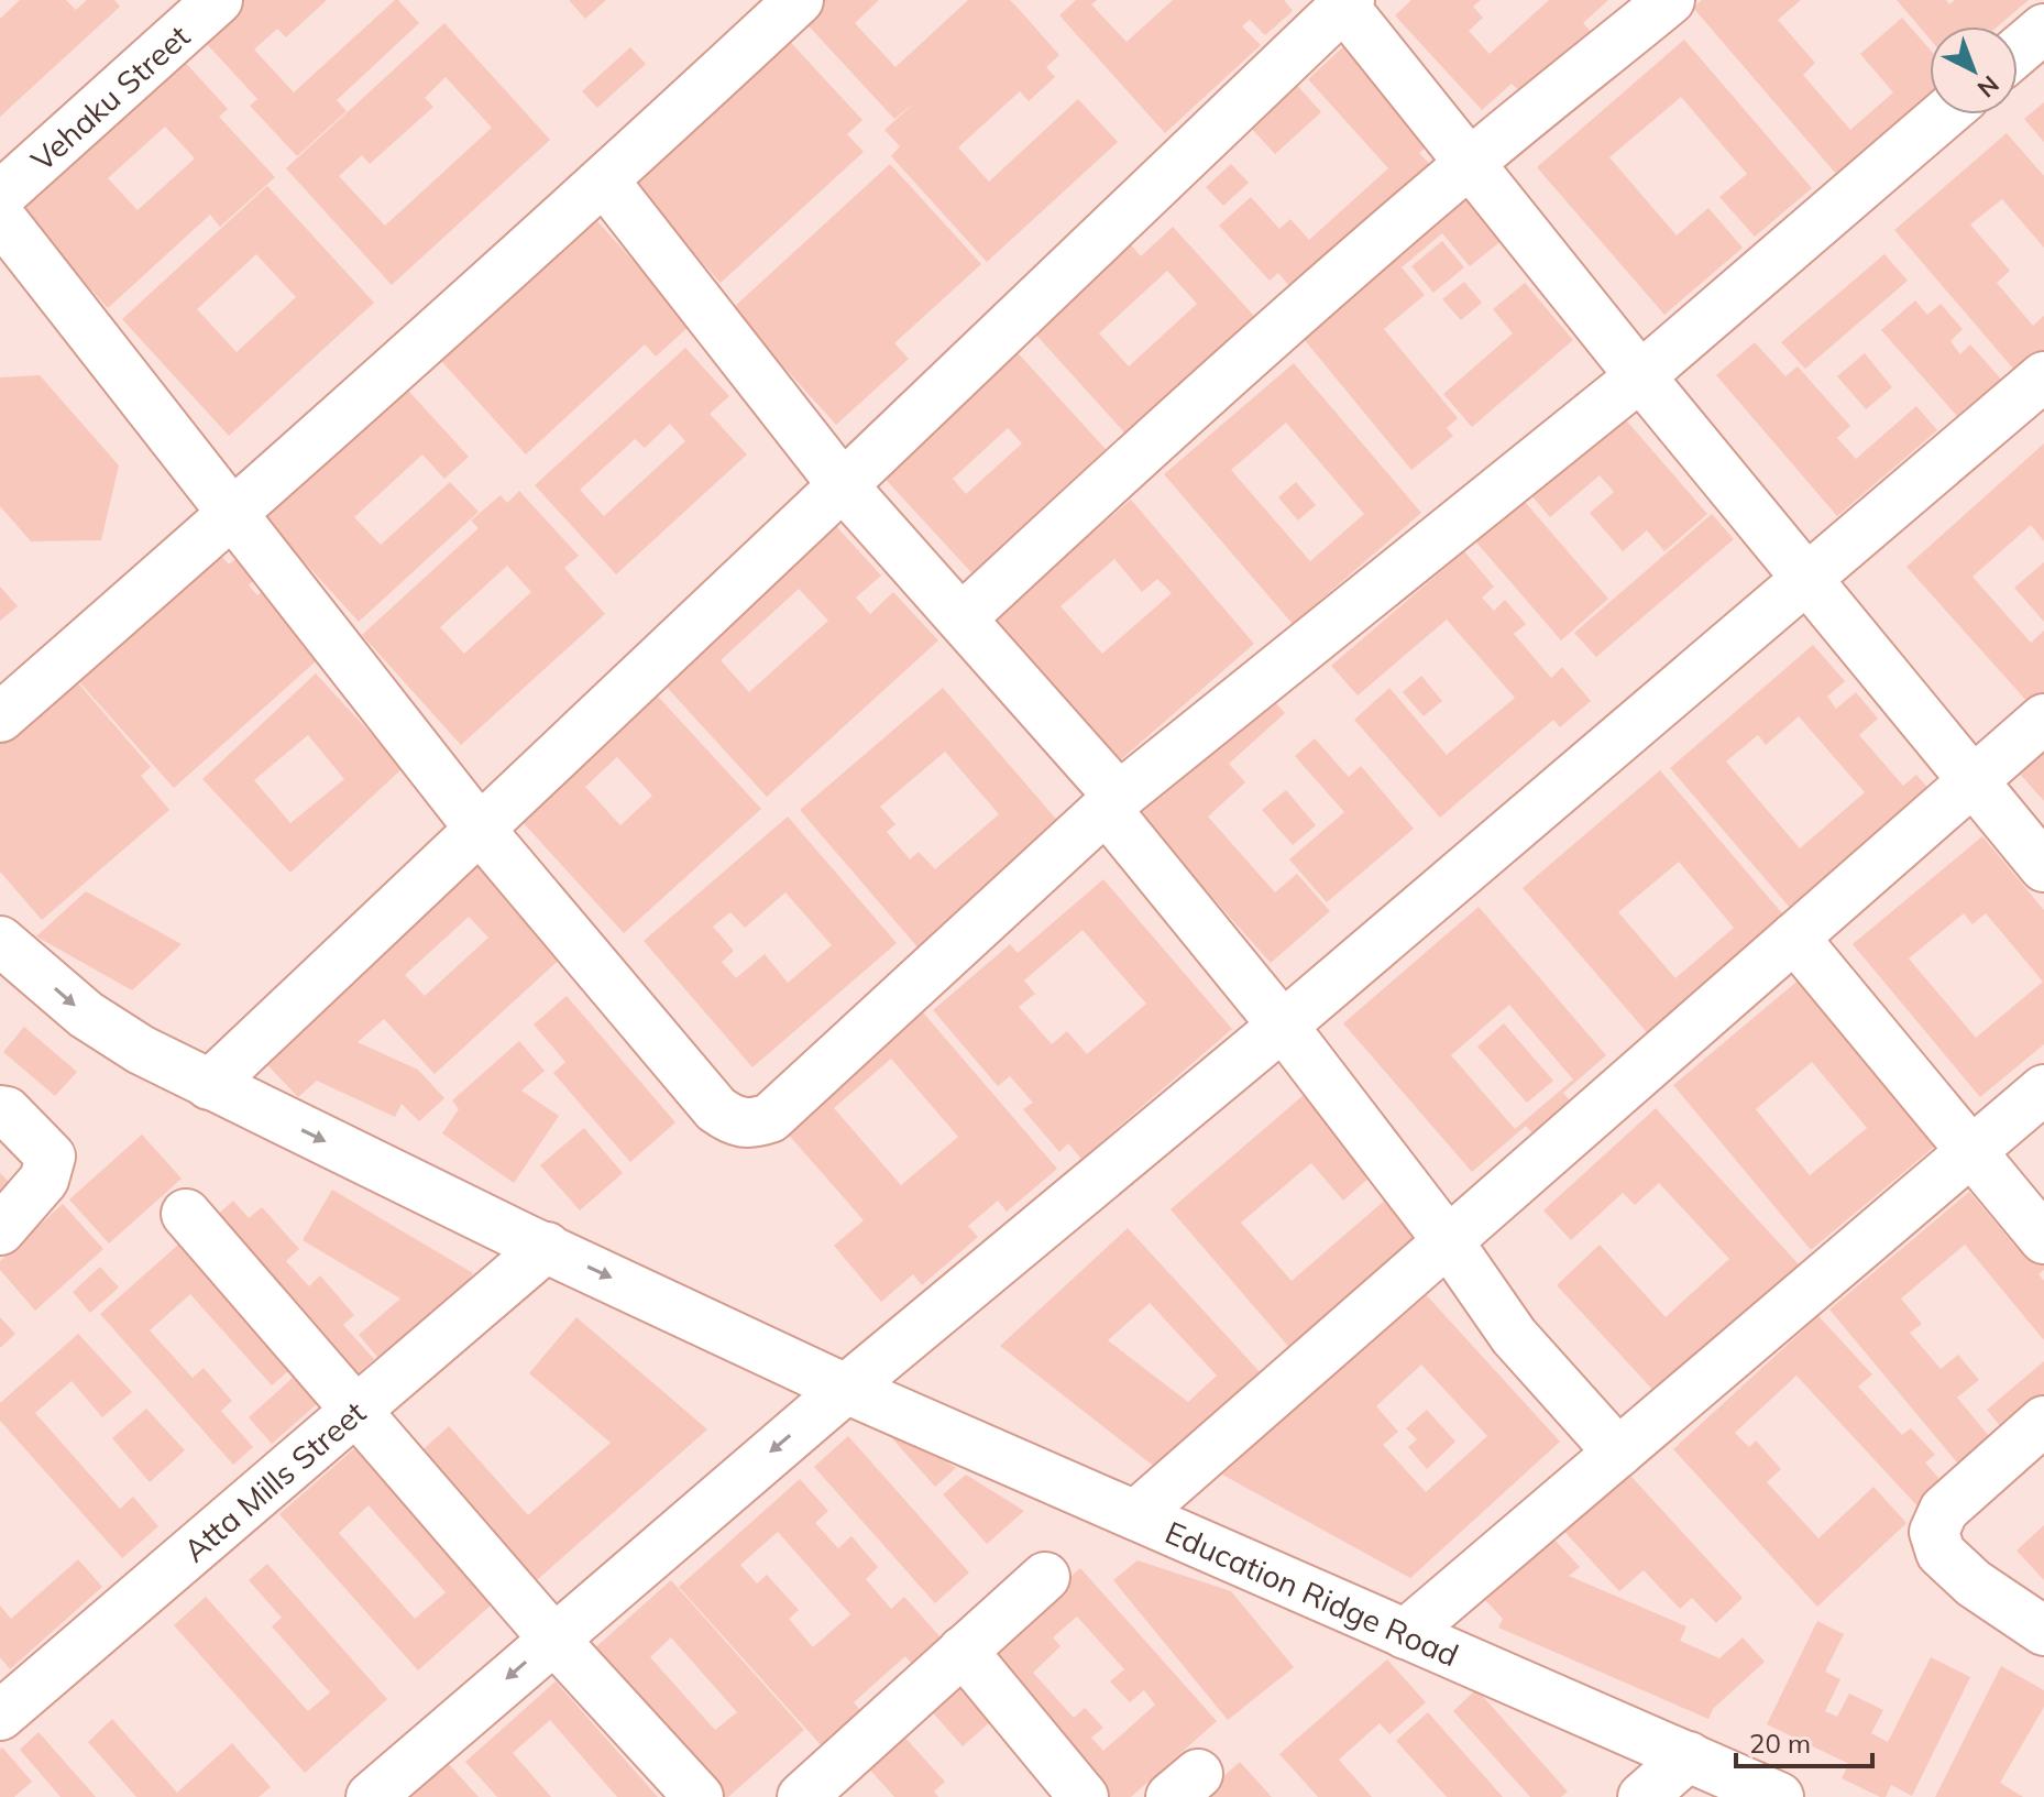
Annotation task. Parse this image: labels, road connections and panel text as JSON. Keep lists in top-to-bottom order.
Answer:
{
  "streets": {
    "street": ["Vehaku Street", "Atta Mills Street", "Education Ridge Road"]
  },
  "crossings": [
    ["Atta Mills Street", "Education Ridge Road"]
  ],
  "scale_bar": "20 m",
  "north": "bottom right"
}
